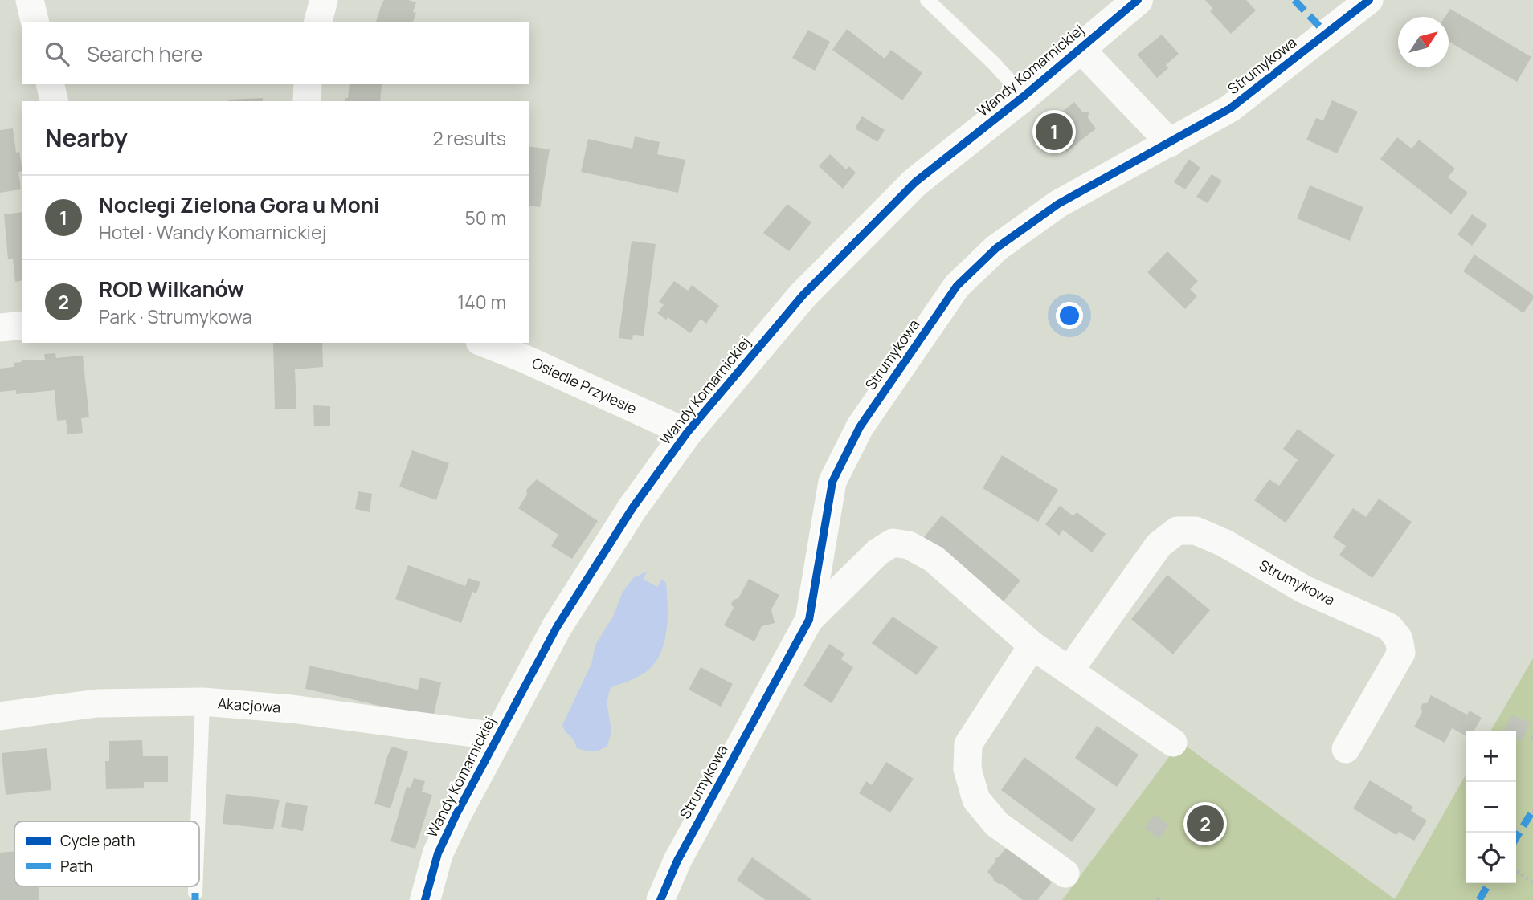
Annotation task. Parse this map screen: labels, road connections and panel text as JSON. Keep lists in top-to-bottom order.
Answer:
{
  "streets": {
    "street": [
      "Strumykowa",
      "Wandy Komarnickiej",
      "Osiedle Przylesie",
      "Akacjowa"
    ]
  },
  "crossings": [
    ["Wandy Komarnickiej", "Osiedle Przylesie"],
    ["Wandy Komarnickiej", "Akacjowa"]
  ],
  "legend": ["Cycle path", "Path"],
  "north": "top right",
  "page": {
    "search": "Search here",
    "heading": ["Nearby", "2 results"],
    "pins": ["1", "2"],
    "list": [
      {
        "mark": "1",
        "name": "Noclegi Zielona Gora u Moni",
        "note": "Hotel · Wandy Komarnickiej",
        "value": "50 m"
      },
      {
        "mark": "2",
        "name": "ROD Wilkanów",
        "note": "Park · Strumykowa",
        "value": "140 m"
      }
    ],
    "map_buttons": ["+", "−"]
  }
}
